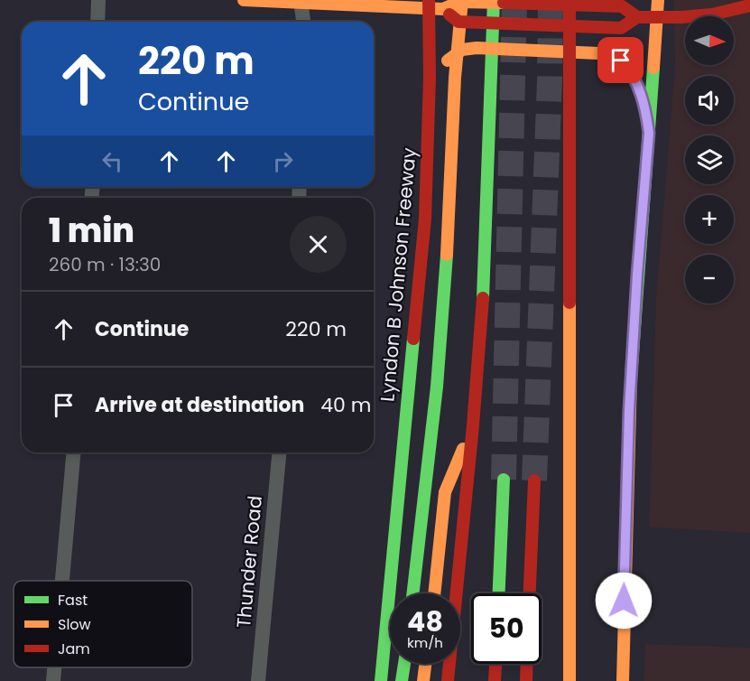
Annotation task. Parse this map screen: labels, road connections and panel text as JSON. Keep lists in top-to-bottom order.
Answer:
{
  "streets": {
    "main road": ["Lyndon B Johnson Freeway"],
    "street": ["Thunder Road"]
  },
  "legend": ["Fast", "Slow", "Jam"],
  "north": "right",
  "page": {
    "map_buttons": ["+", "−"],
    "turn": ["220 m", "Continue"],
    "heading": ["1 min", "260 m · 13:30"],
    "list": [
      {
        "name": "Continue",
        "value": "220 m"
      },
      {
        "name": "Arrive at destination",
        "value": "40 m"
      }
    ],
    "speed": "48 km/h",
    "limit": "50"
  }
}
